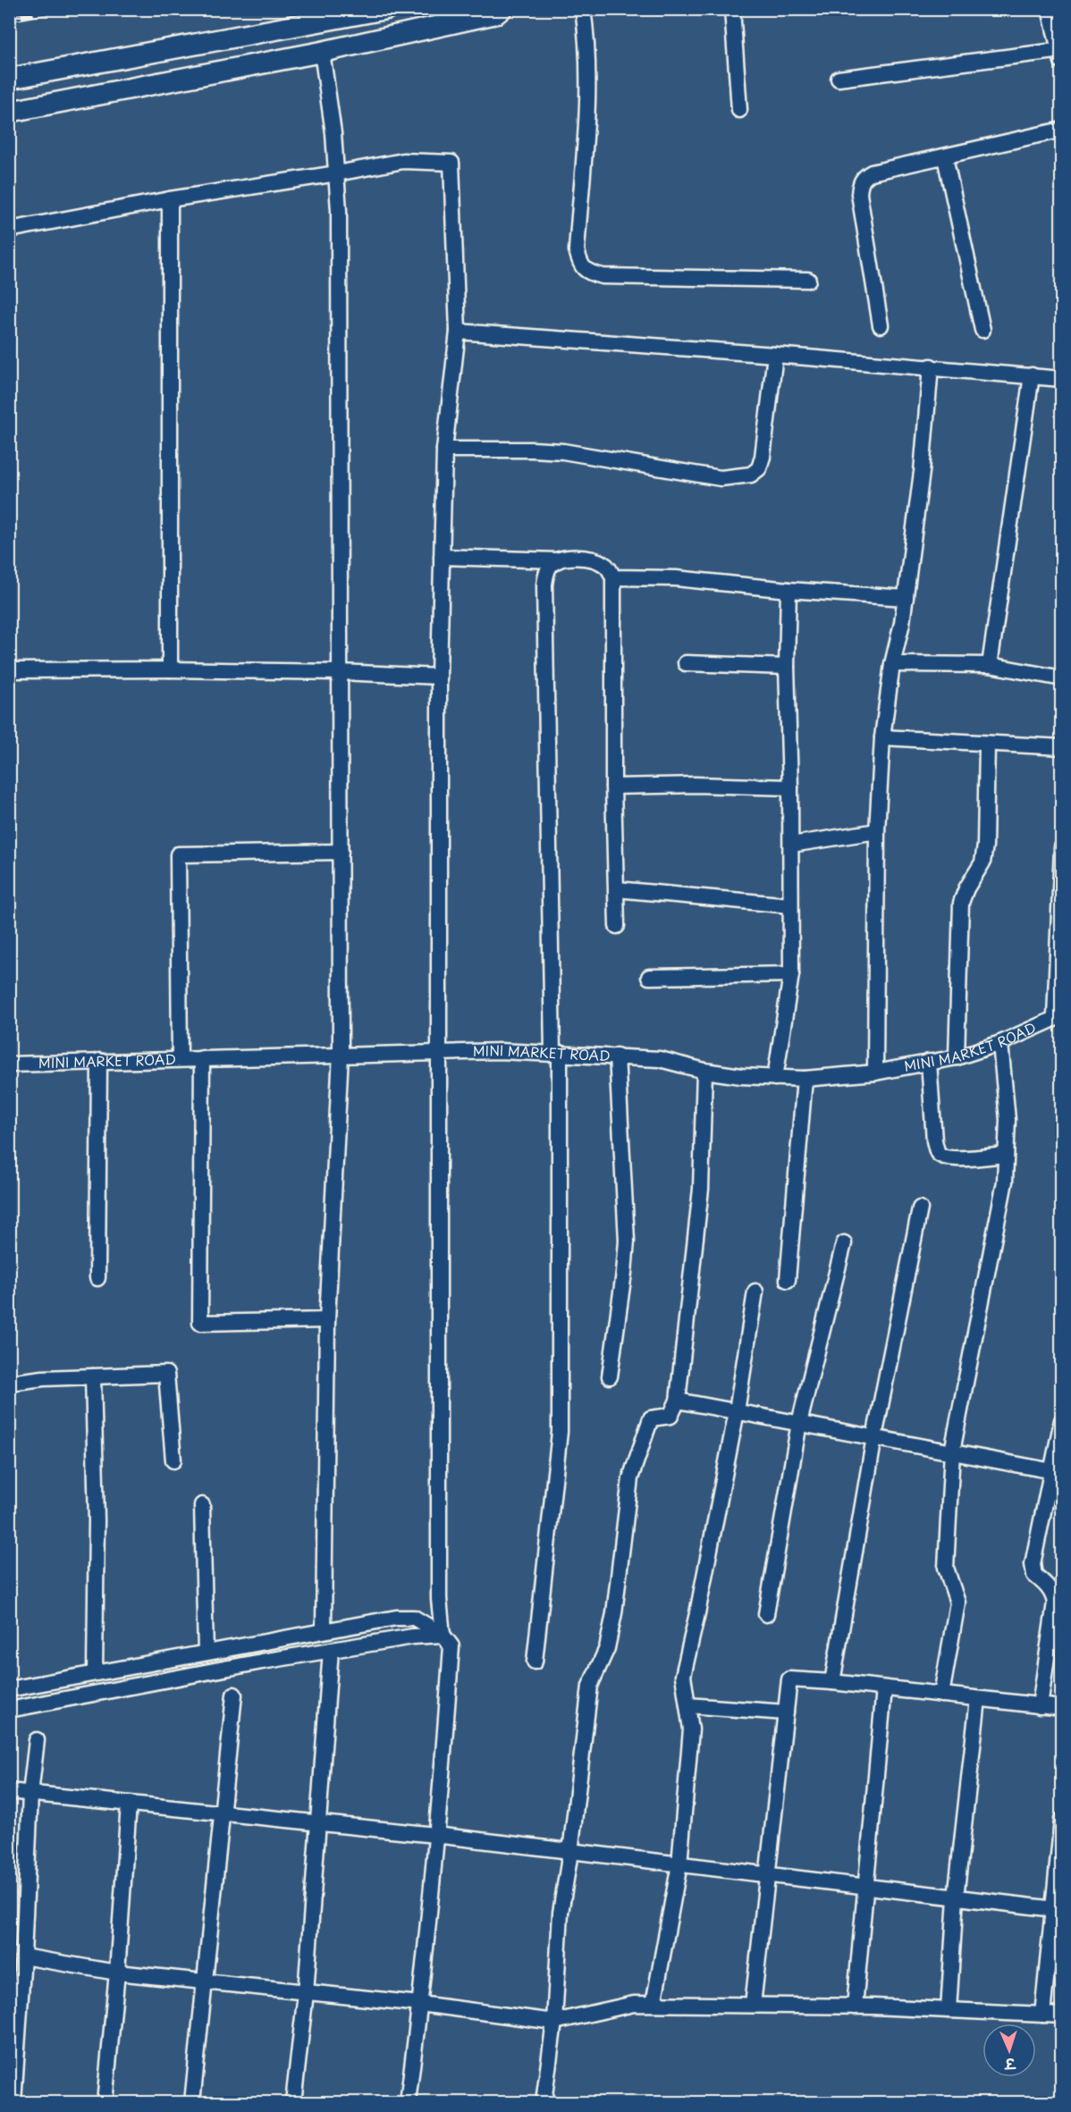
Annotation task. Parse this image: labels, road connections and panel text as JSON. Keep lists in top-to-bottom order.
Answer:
{
  "streets": {
    "street": ["MINI MARKET ROAD"]
  },
  "north": "bottom"
}
